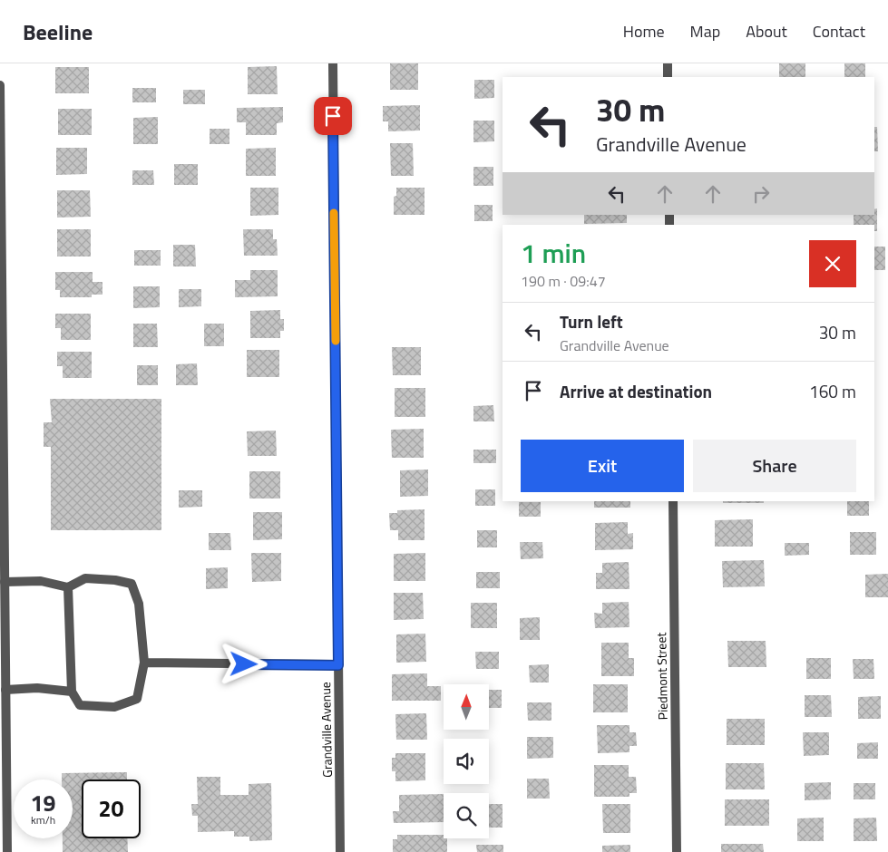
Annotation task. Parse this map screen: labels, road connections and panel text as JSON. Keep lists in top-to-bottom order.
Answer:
{
  "streets": {
    "street": ["Piedmont Street", "Grandville Avenue"]
  },
  "north": "top",
  "page": {
    "header": "Beeline",
    "nav": [
      "Home",
      "Map",
      "About",
      "Contact"
    ],
    "turn": ["30 m", "Grandville Avenue"],
    "heading": ["1 min", "190 m · 09:47"],
    "list": [
      {
        "name": "Turn left",
        "note": "Grandville Avenue",
        "value": "30 m"
      },
      {
        "name": "Arrive at destination",
        "value": "160 m"
      }
    ],
    "buttons": ["Exit", "Share"],
    "speed": "19 km/h",
    "limit": "20"
  }
}
